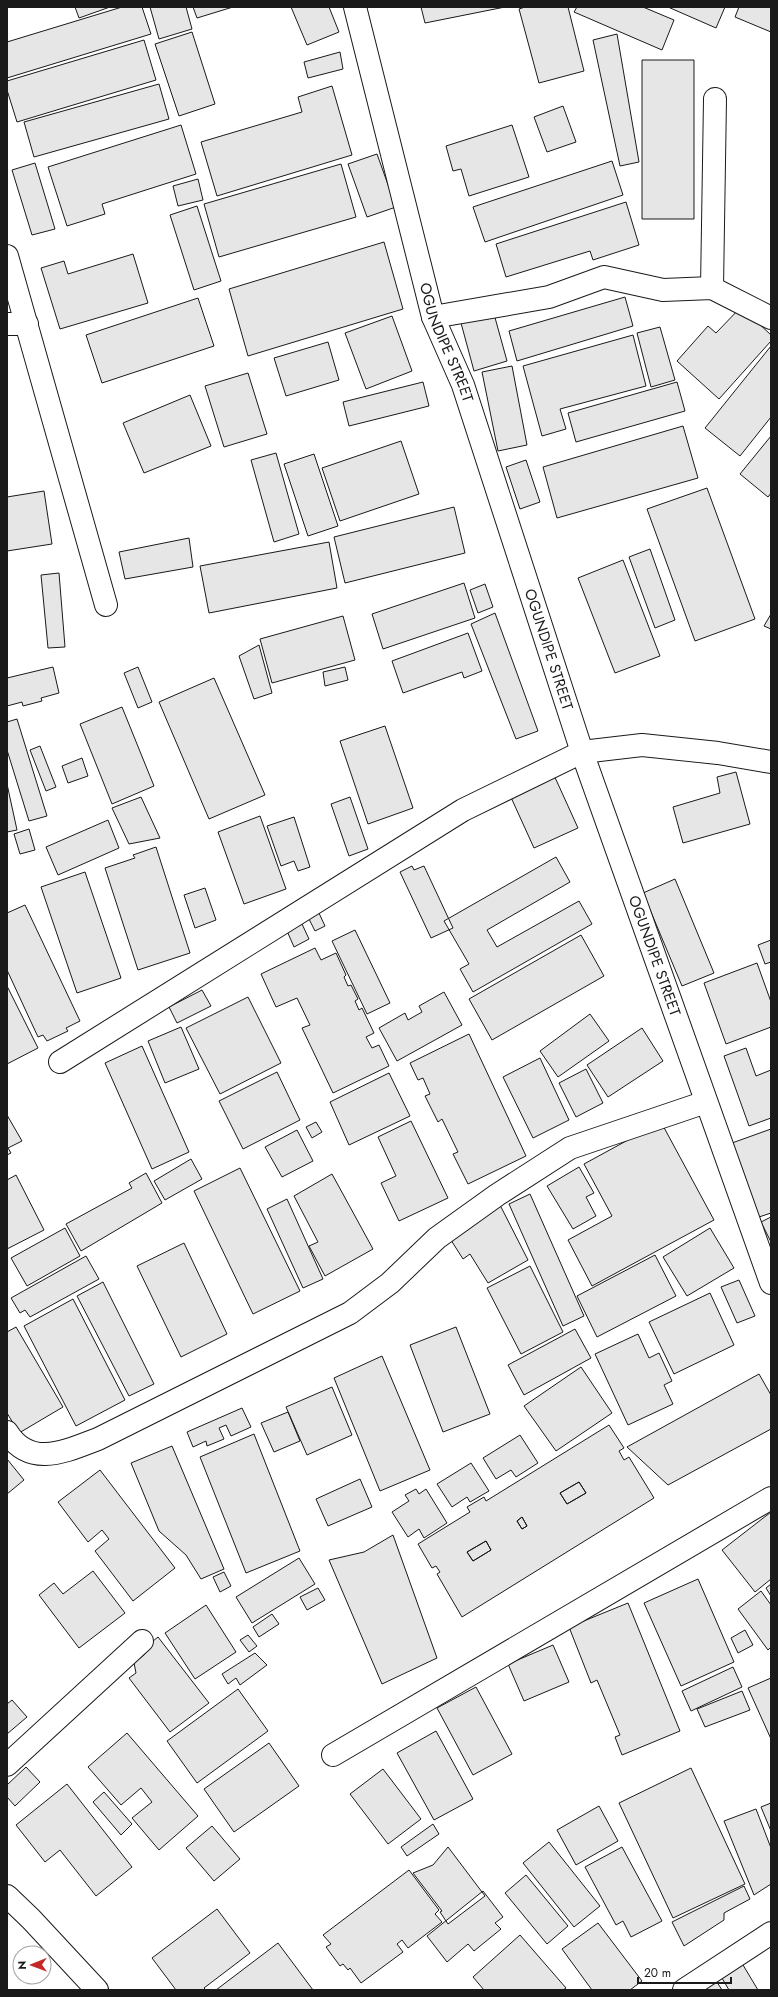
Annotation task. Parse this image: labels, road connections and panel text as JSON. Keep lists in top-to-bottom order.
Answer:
{
  "streets": {
    "street": ["OGUNDIPE STREET"]
  },
  "scale_bar": "20 m",
  "north": "left"
}
